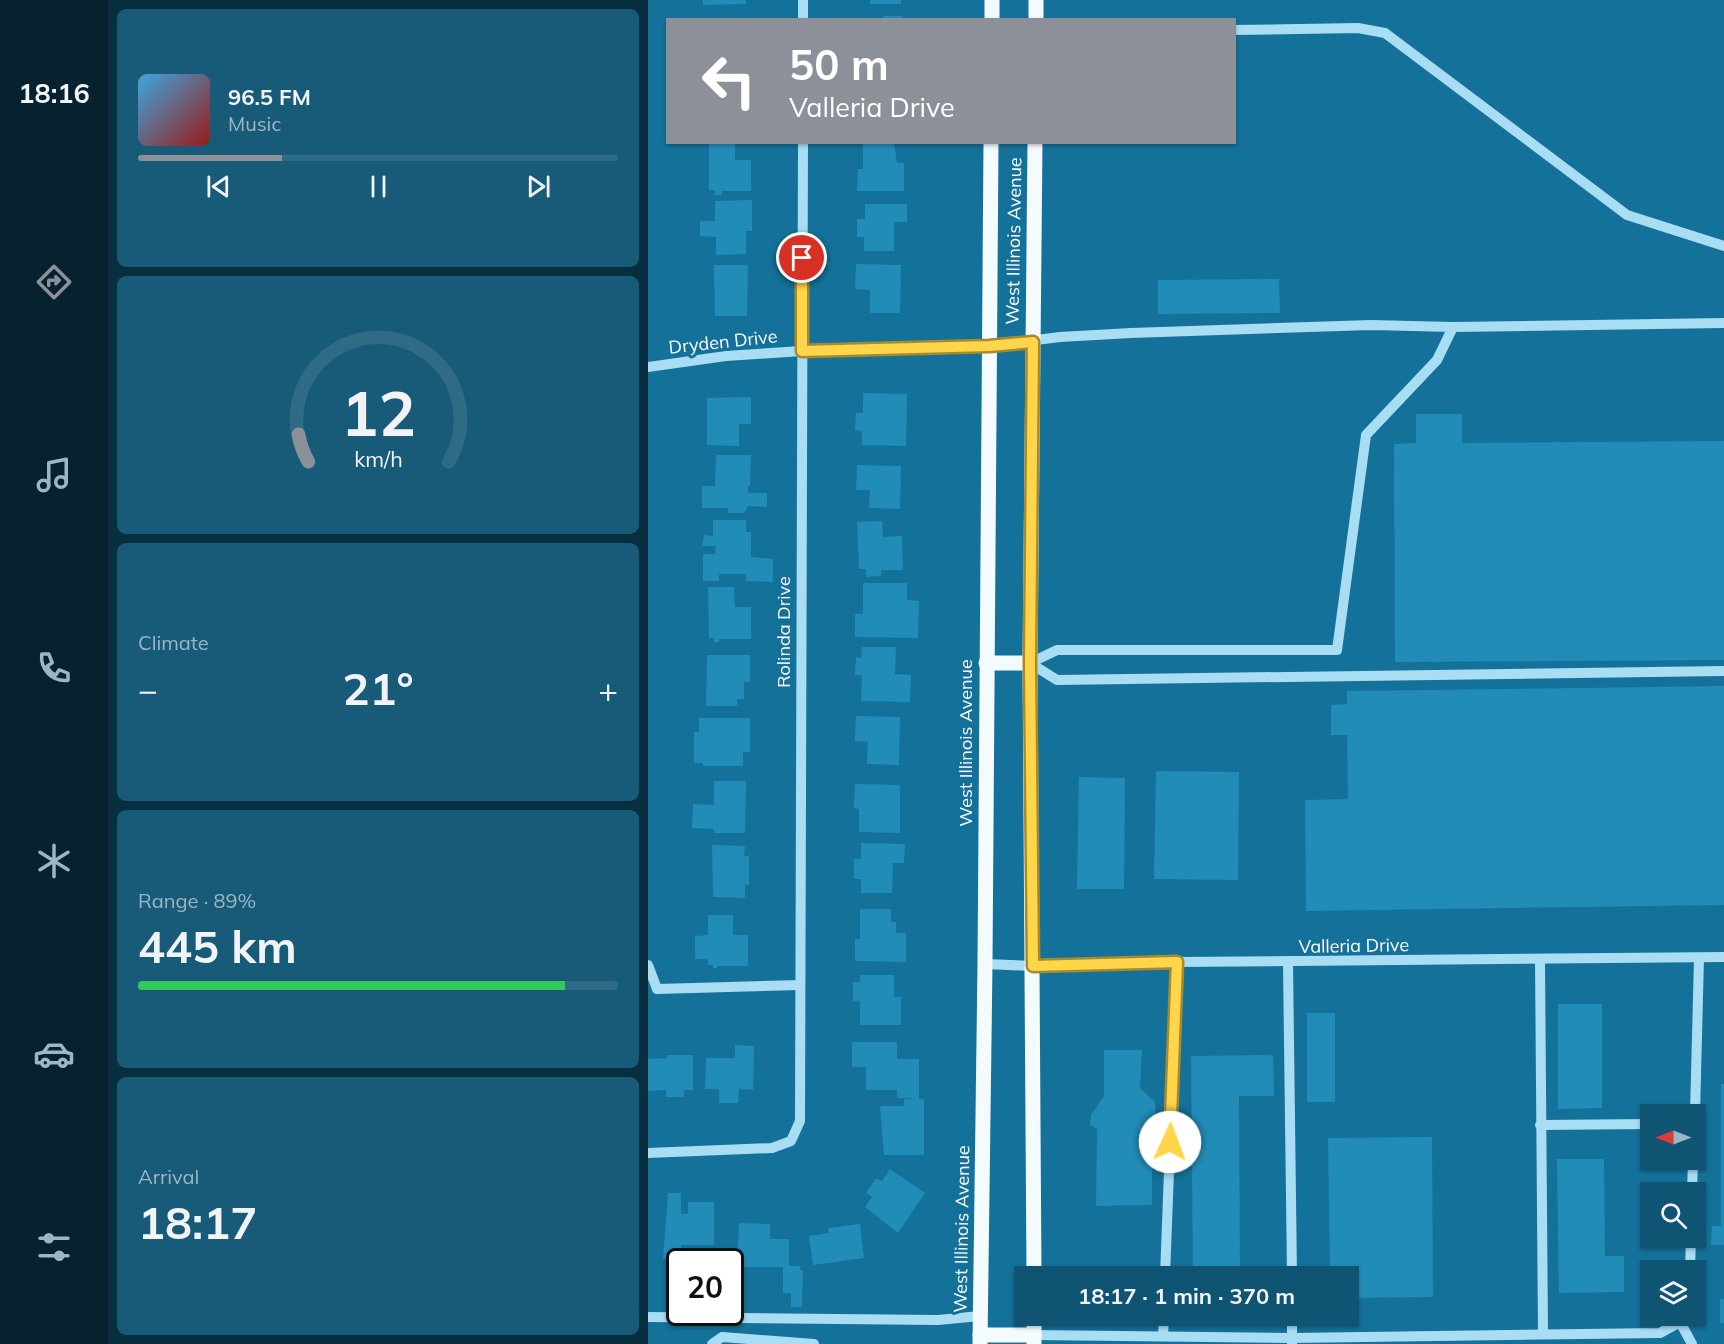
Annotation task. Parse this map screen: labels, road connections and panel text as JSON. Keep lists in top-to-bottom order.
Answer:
{
  "streets": {
    "main road": ["West Illinois Avenue"],
    "street": ["Dryden Drive", "Rolinda Drive", "Valleria Drive"]
  },
  "crossings": [
    ["West Illinois Avenue", "Dryden Drive"],
    ["West Illinois Avenue", "Valleria Drive"],
    ["Dryden Drive", "Rolinda Drive"]
  ],
  "north": "left",
  "page": {
    "tabs": "18:16",
    "turn": ["50 m", "Valleria Drive"],
    "song": ["96.5 FM", "Music"],
    "tile": [
      "Climate",
      ["Range · 89%", "445 km"],
      ["Arrival", "18:17"]
    ],
    "heat": ["−", "21°", "+"],
    "limit": "20",
    "trip": "18:17 · 1 min · 370 m",
    "gauge": ["12", "km/h"]
  }
}
